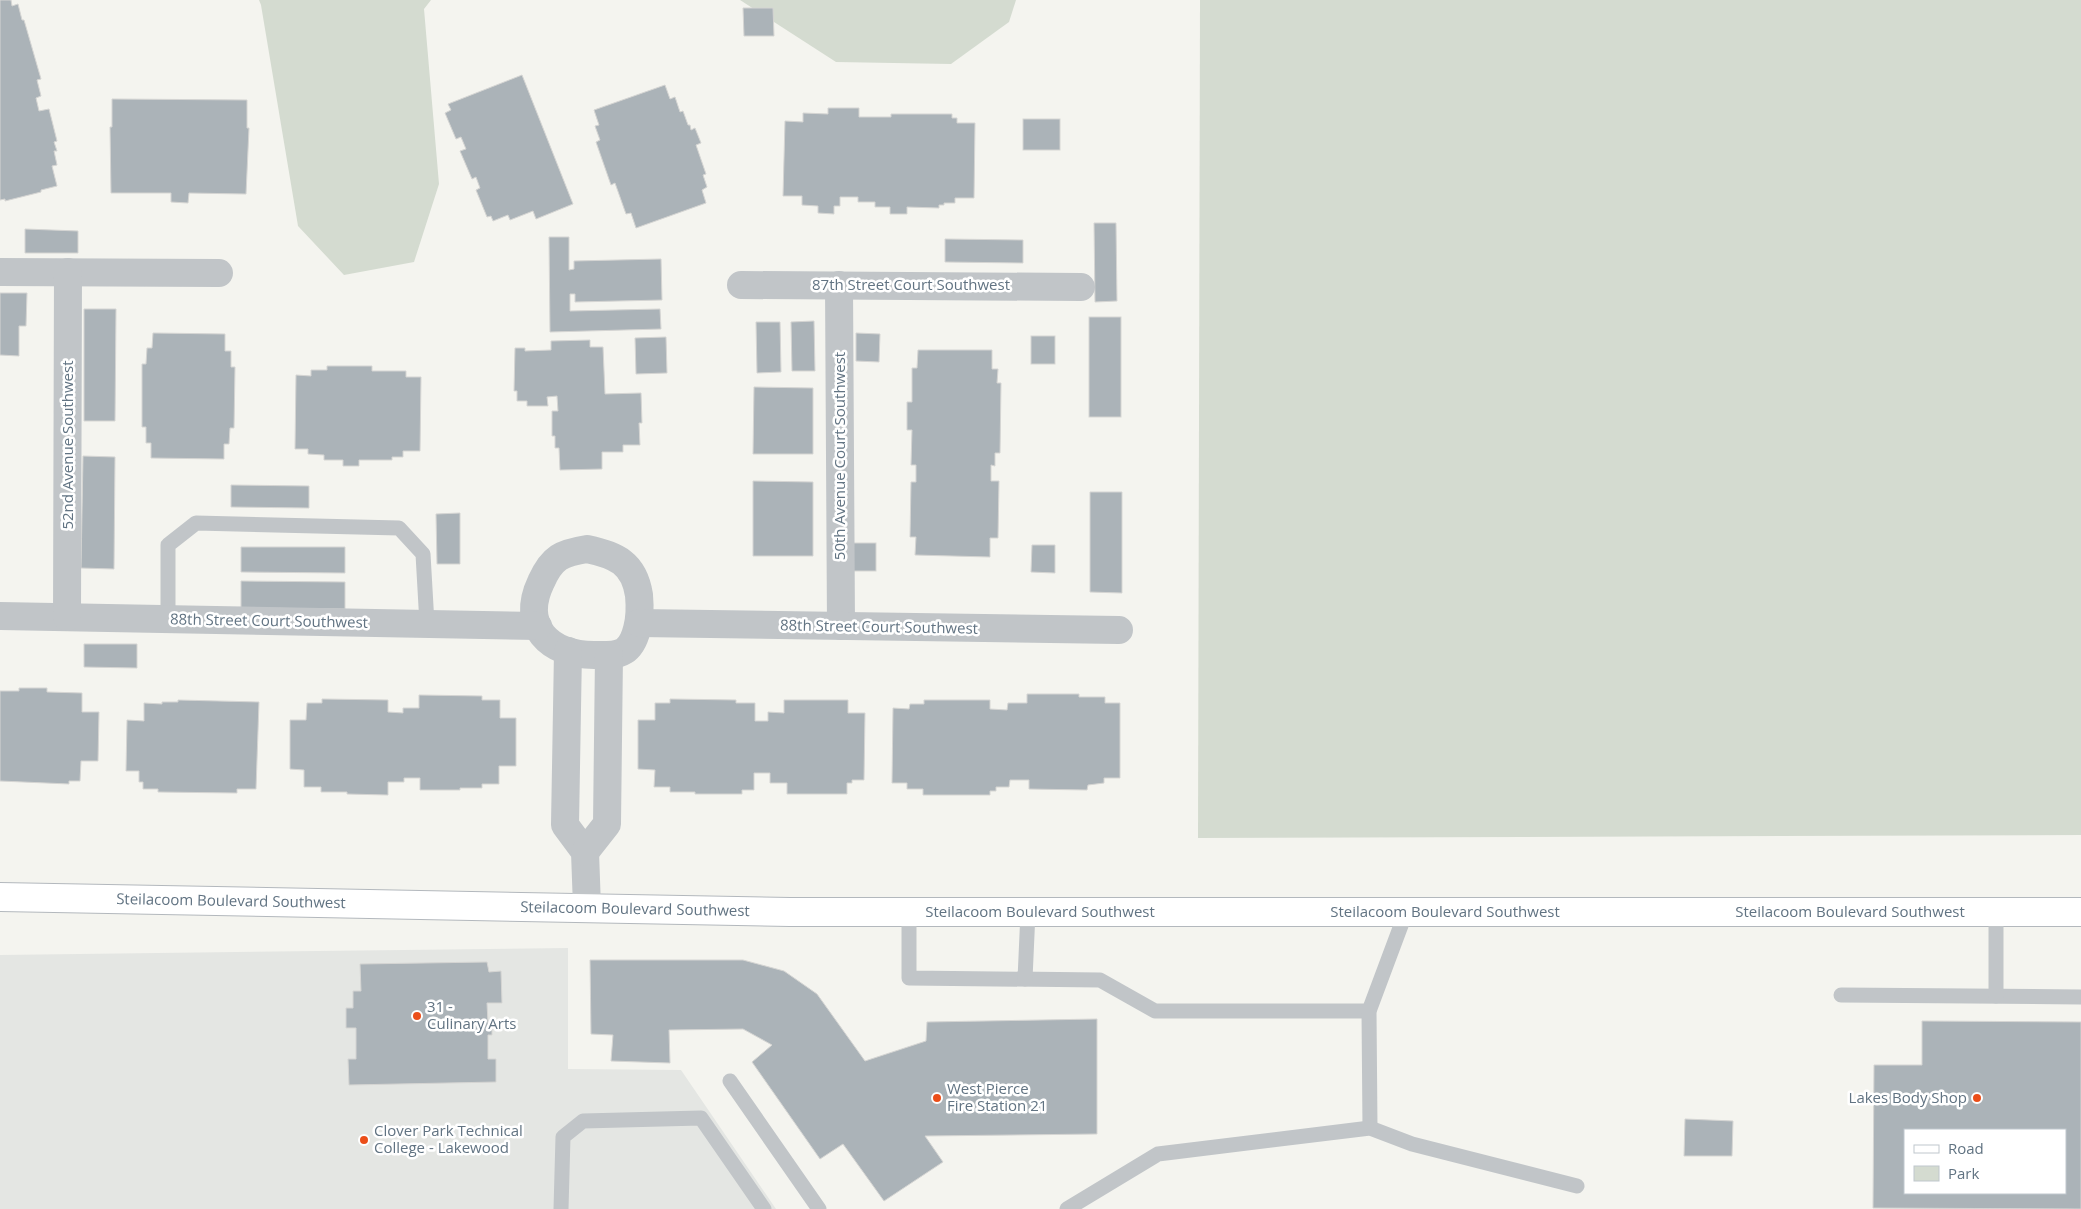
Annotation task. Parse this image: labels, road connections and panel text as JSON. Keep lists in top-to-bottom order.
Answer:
{
  "streets": {
    "main road": ["Steilacoom Boulevard Southwest"],
    "street": [
      "87th Street Court Southwest",
      "52nd Avenue Southwest",
      "50th Avenue Court Southwest",
      "88th Street Court Southwest"
    ]
  },
  "crossings": [
    ["87th Street Court Southwest", "50th Avenue Court Southwest"],
    ["52nd Avenue Southwest", "88th Street Court Southwest"],
    ["50th Avenue Court Southwest", "88th Street Court Southwest"]
  ],
  "places": [
    "31 - Culinary Arts",
    "West Pierce Fire Station 21",
    "Lakes Body Shop",
    "Clover Park Technical College - Lakewood"
  ],
  "legend": ["Road", "Park"]
}
